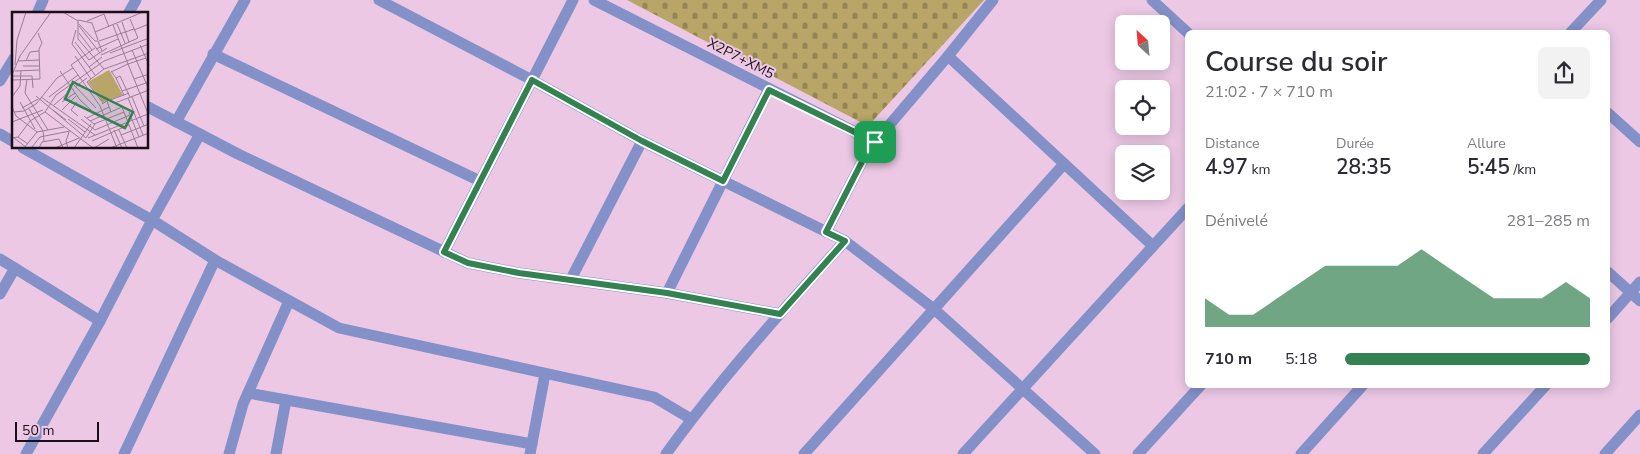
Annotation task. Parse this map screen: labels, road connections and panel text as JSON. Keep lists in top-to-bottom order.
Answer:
{
  "streets": {
    "street": ["X2P7+XM5"]
  },
  "scale_bar": "50 m",
  "north": "top left",
  "page": {
    "heading": ["Course du soir", "21:02 · 7 × 710 m"],
    "stats": [
      ["Distance", "4.97 km"],
      ["Durée", "28:35"],
      ["Allure", "5:45 /km"]
    ],
    "chart": ["Dénivelé", "281–285 m"],
    "list": [
      {
        "name": "710 m",
        "note": "5:18"
      }
    ],
    "scale": "50 m"
  }
}
